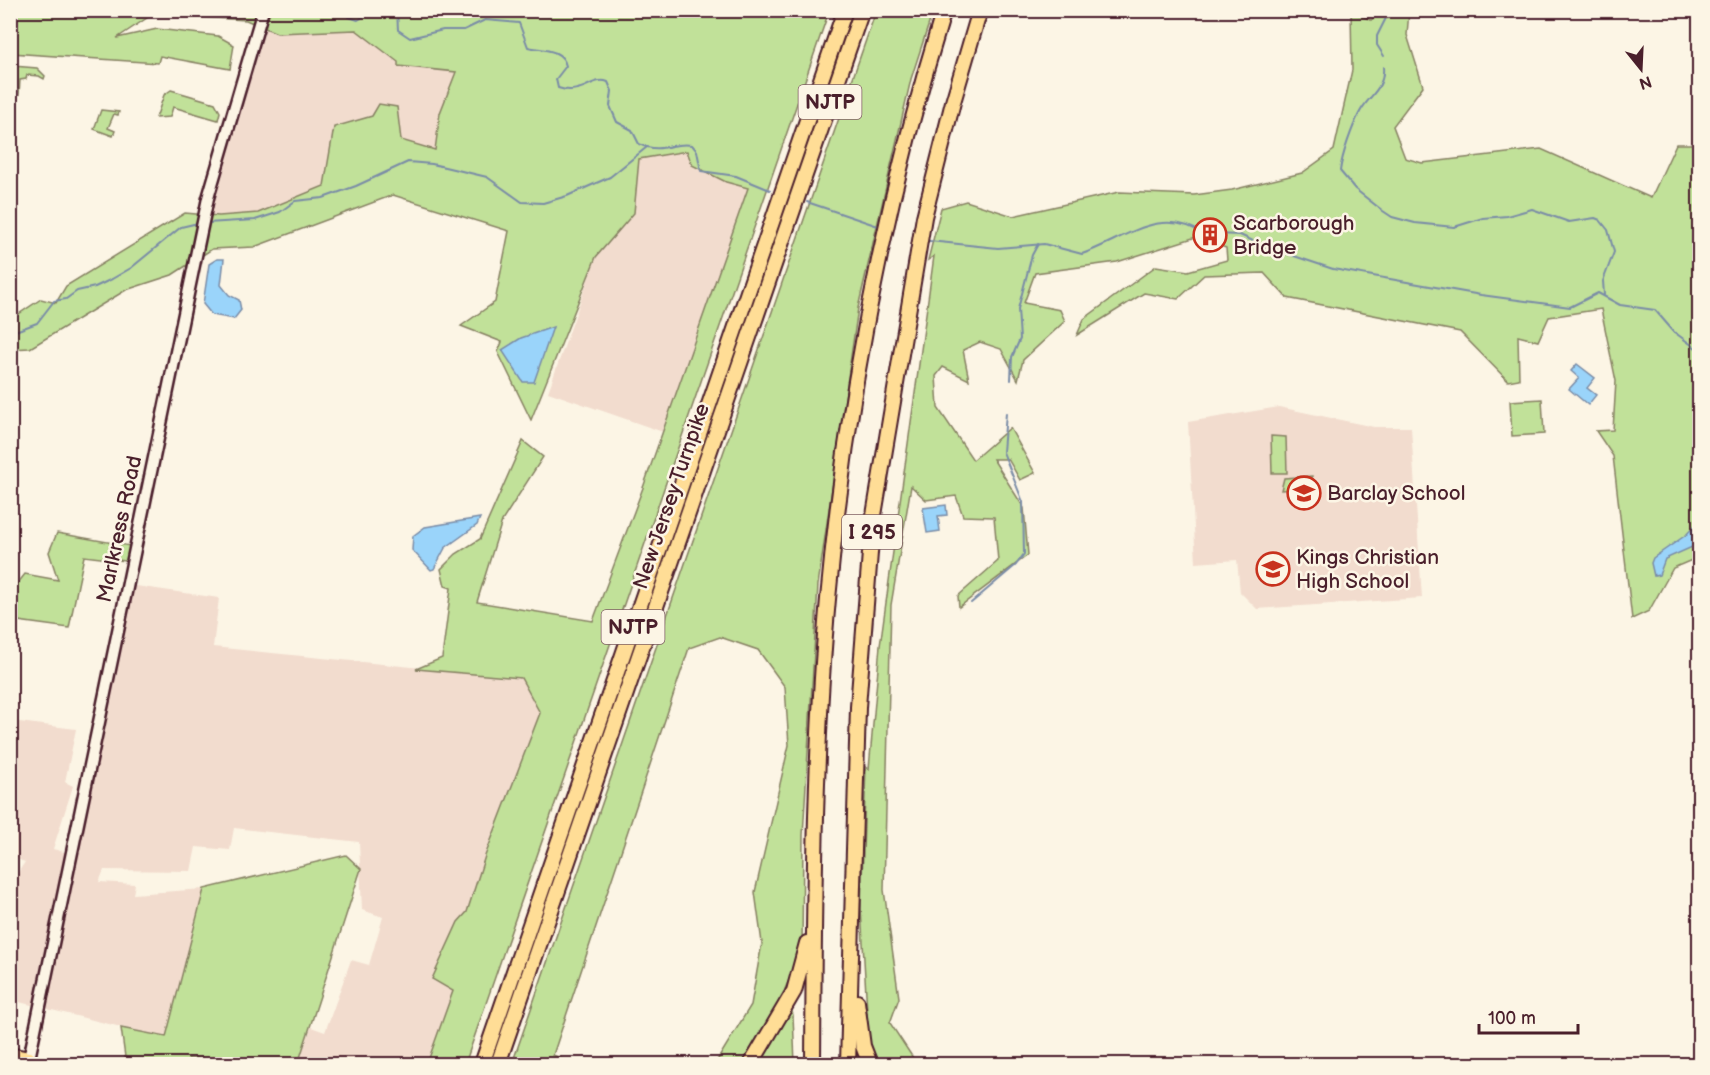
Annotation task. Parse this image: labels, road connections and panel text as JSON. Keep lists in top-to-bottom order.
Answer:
{
  "streets": {
    "highway": ["NJTP", "New Jersey Turnpike", "I 295"],
    "street": ["Marlkress Road"]
  },
  "places": {
    "building": ["Scarborough Bridge"],
    "school or university": ["Barclay School", "Kings Christian High School"]
  },
  "scale_bar": "100 m",
  "north": "bottom"
}
